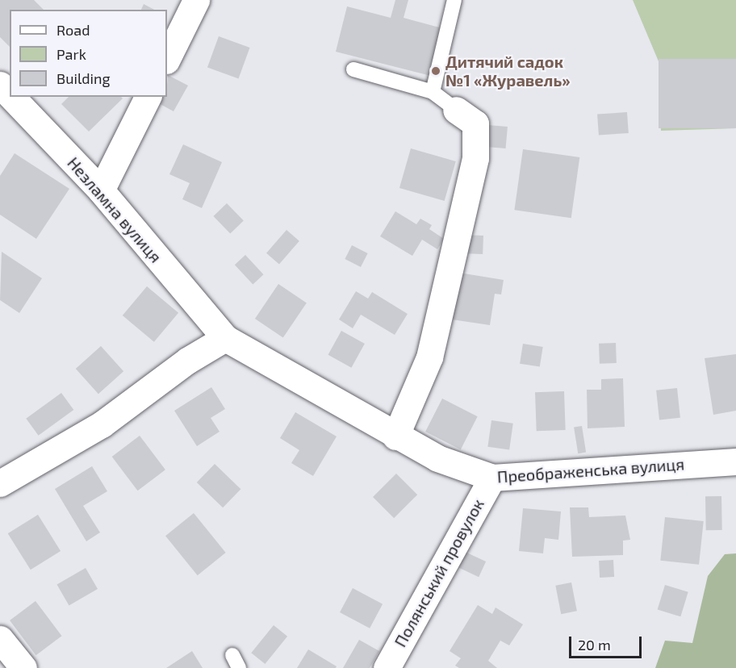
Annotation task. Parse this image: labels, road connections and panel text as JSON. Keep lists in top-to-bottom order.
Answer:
{
  "streets": {
    "street": ["Незламна вулиця", "Преображенська вулиця", "Полянський провулок"]
  },
  "crossings": [
    ["Незламна вулиця", "Преображенська вулиця"],
    ["Преображенська вулиця", "Полянський провулок"]
  ],
  "places": ["Дитячий садок №1 «Журавель»"],
  "legend": ["Road", "Park", "Building"],
  "scale_bar": "20 m"
}
